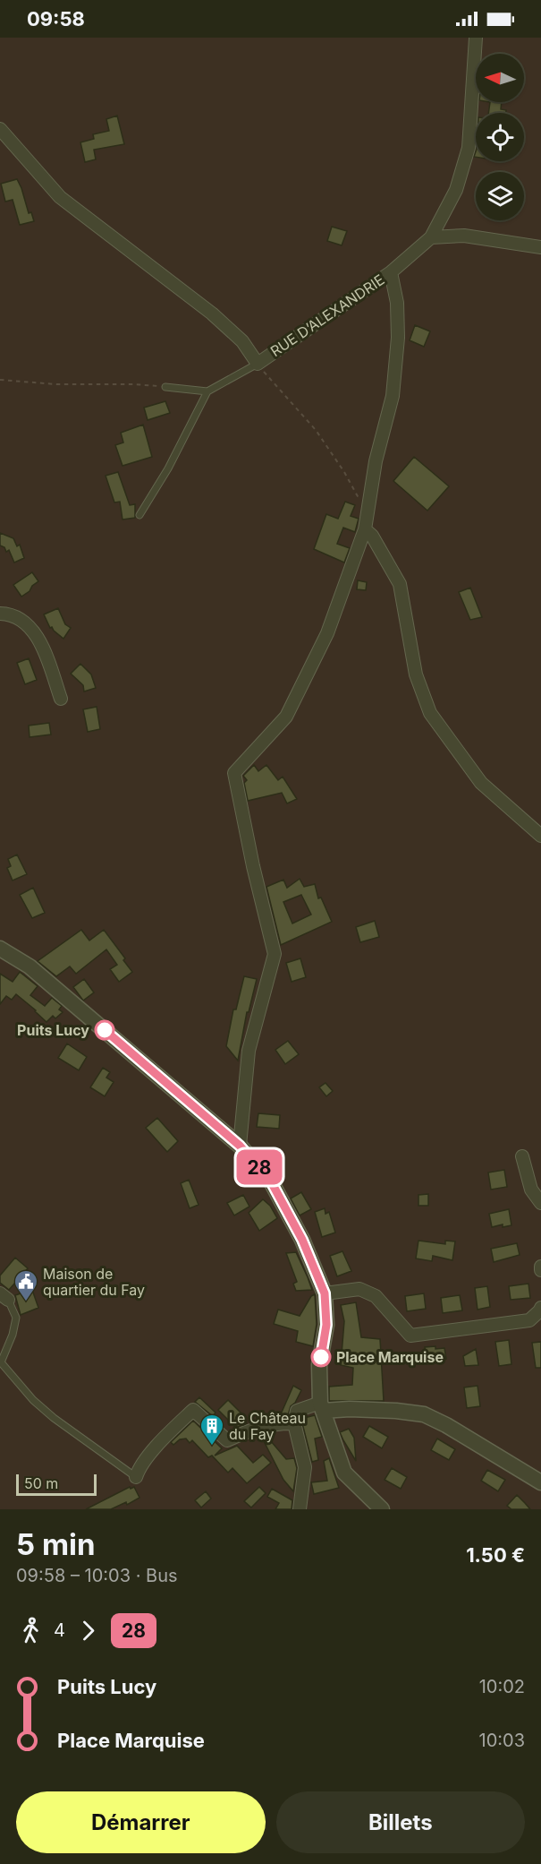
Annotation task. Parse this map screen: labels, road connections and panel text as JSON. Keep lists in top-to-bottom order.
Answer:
{
  "streets": {
    "street": ["RUE D’ALEXANDRIE"]
  },
  "places": {
    "other": ["Puits Lucy", "Place Marquise"],
    "public building": ["Maison de quartier du Fay"],
    "building": ["Le Château du Fay"]
  },
  "lines": ["bus line 28"],
  "scale_bar": "50 m",
  "north": "left",
  "page": {
    "status": "09:58",
    "on_map": "28",
    "scale": "50 m",
    "heading": ["5 min", "09:58 – 10:03 · Bus", "1.50 €"],
    "legs": ["4", "28"],
    "list": [
      {
        "name": "Puits Lucy",
        "value": "10:02"
      },
      {
        "name": "Place Marquise",
        "value": "10:03"
      }
    ],
    "buttons": ["Démarrer", "Billets"]
  }
}
